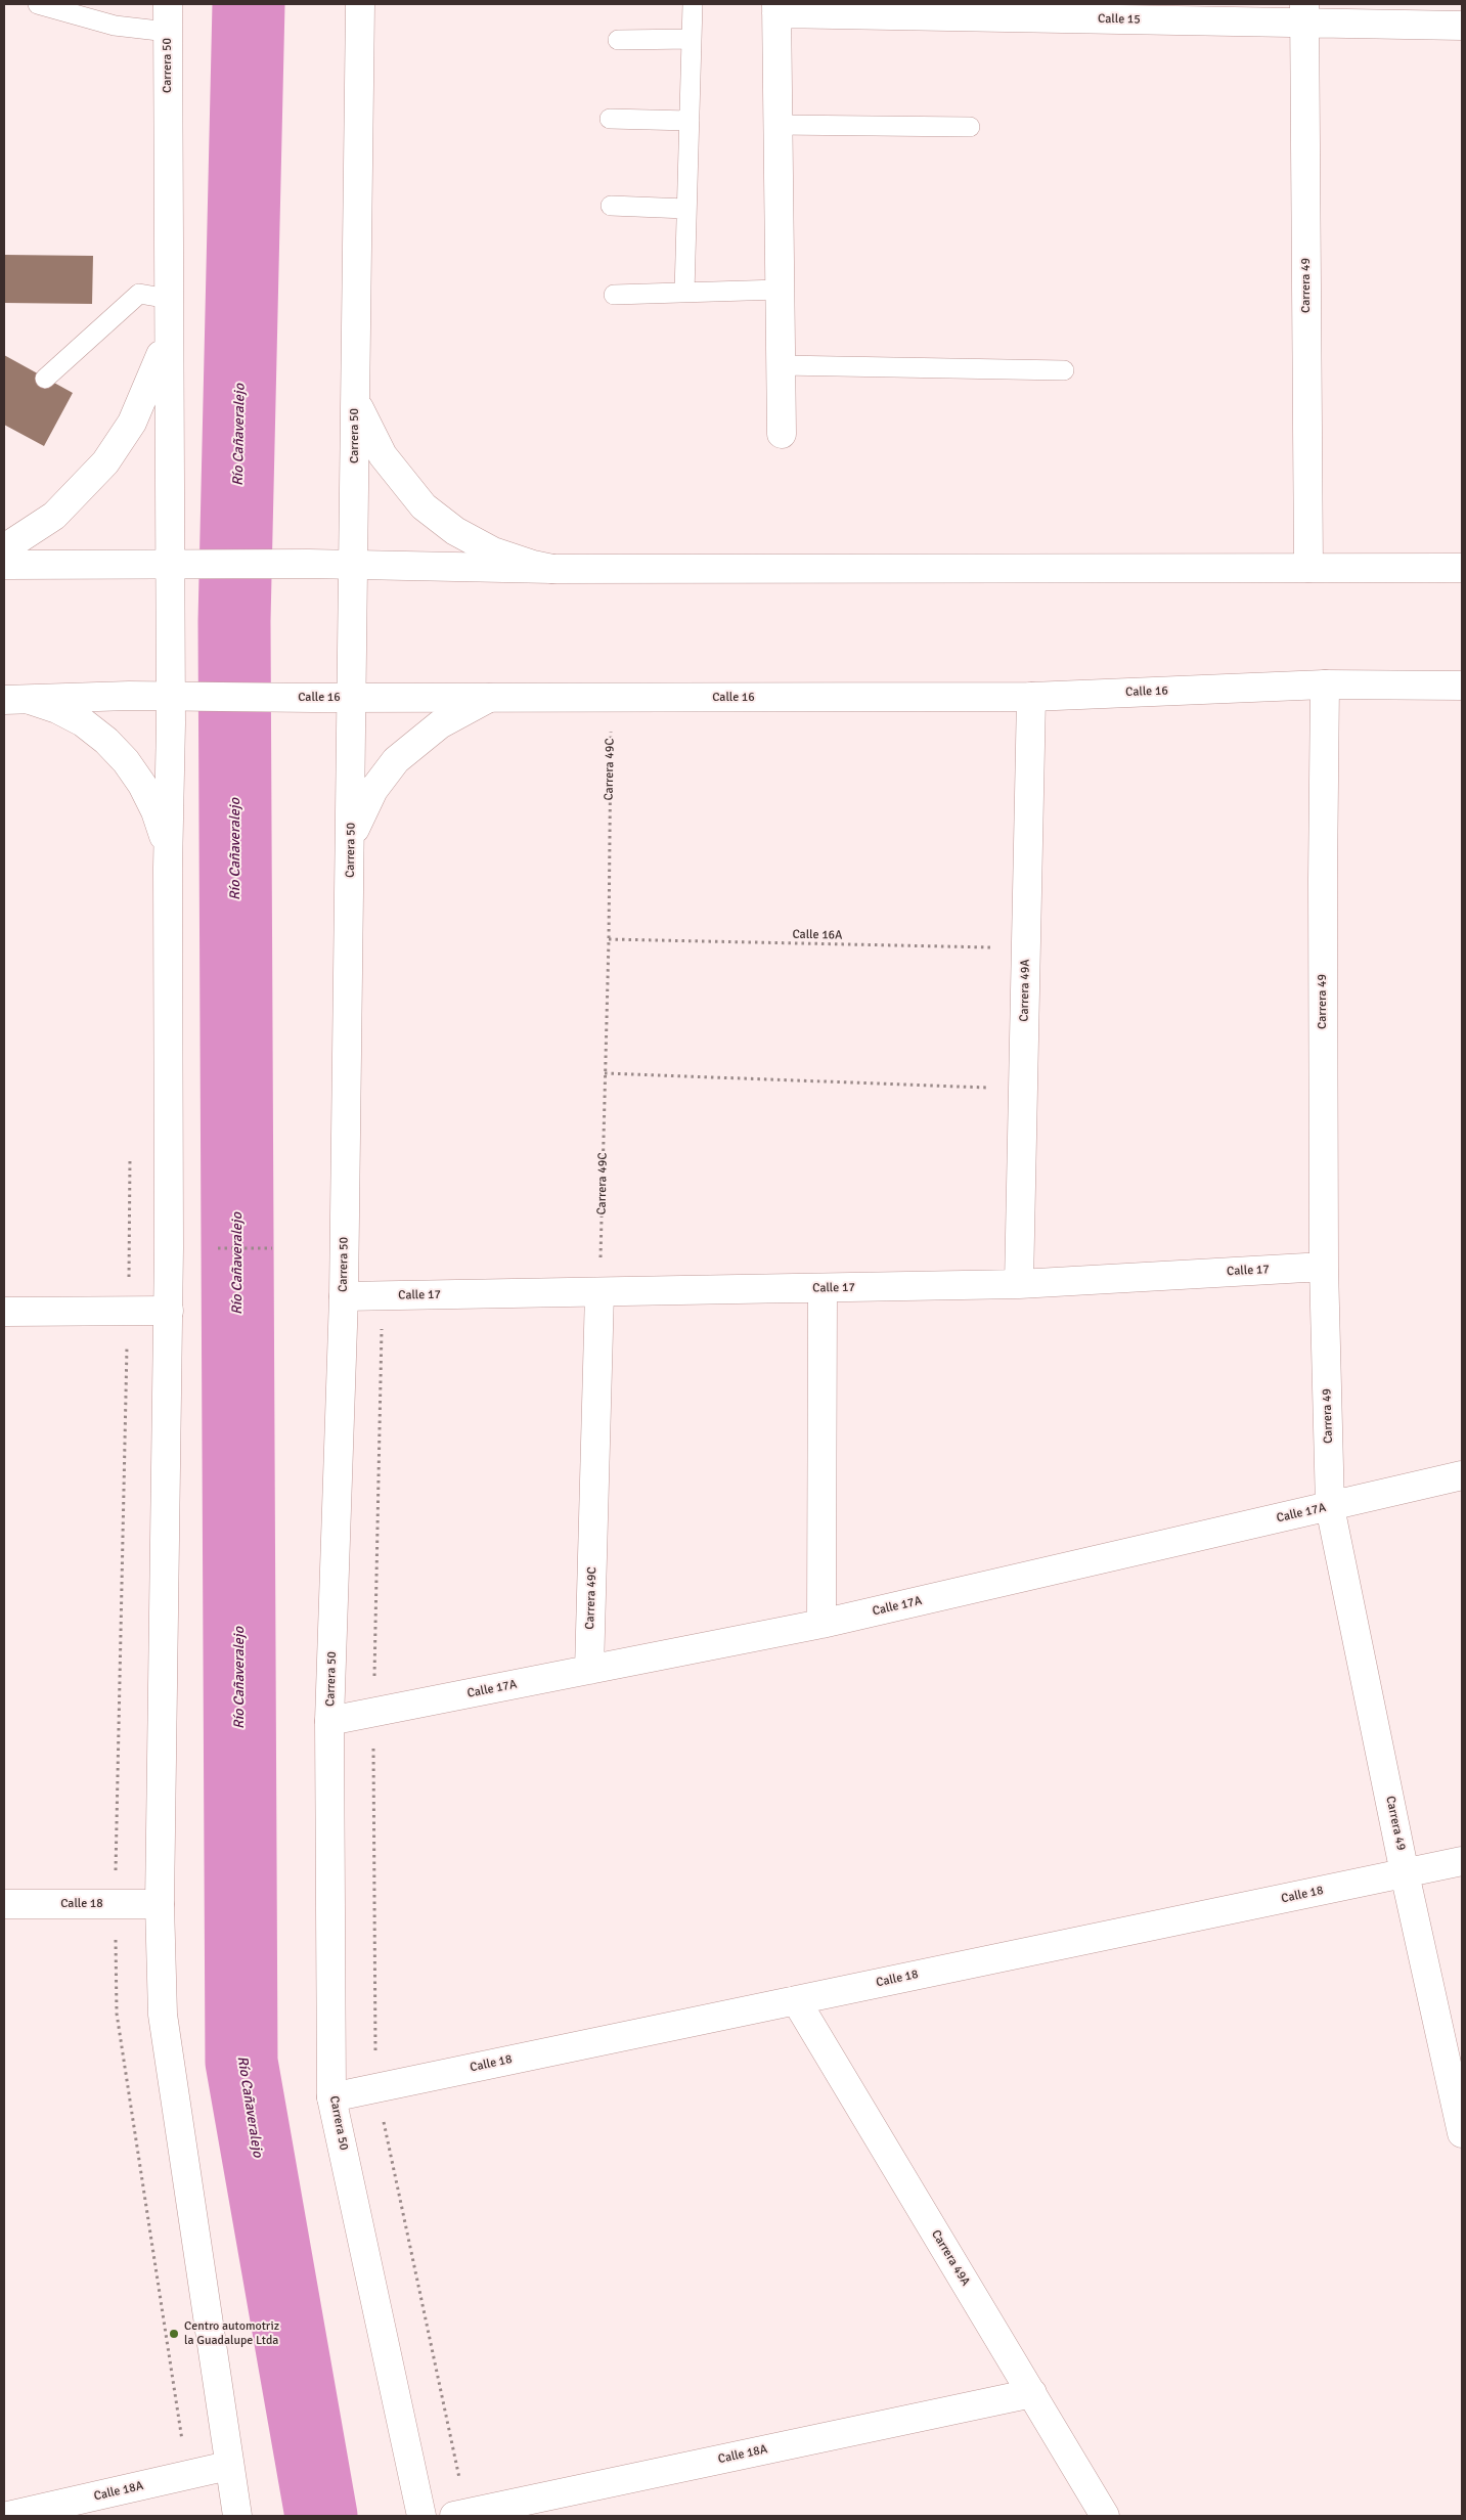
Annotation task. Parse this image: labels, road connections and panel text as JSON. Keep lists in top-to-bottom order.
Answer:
{
  "streets": {
    "street": [
      "Calle 15",
      "Carrera 50",
      "Carrera 49",
      "Calle 16",
      "Carrera 49C",
      "Carrera 49A",
      "Calle 17",
      "Calle 17A",
      "Calle 18",
      "Calle 18A"
    ],
    "path": ["Calle 16A"]
  },
  "crossings": [
    ["Calle 15", "Carrera 49"],
    ["Carrera 50", "Calle 16"],
    ["Carrera 50", "Calle 17"],
    ["Carrera 50", "Calle 17A"],
    ["Carrera 50", "Calle 18"],
    ["Carrera 50", "Calle 18A"],
    ["Carrera 49", "Calle 16"],
    ["Carrera 49", "Calle 17"],
    ["Carrera 49", "Calle 17A"],
    ["Carrera 49", "Calle 18"],
    ["Calle 16", "Carrera 49C"],
    ["Calle 16", "Carrera 49A"],
    ["Carrera 49C", "Calle 16A"],
    ["Carrera 49C", "Calle 17"],
    ["Carrera 49C", "Calle 17A"],
    ["Calle 16A", "Carrera 49A"],
    ["Carrera 49A", "Calle 17"],
    ["Carrera 49A", "Calle 18"],
    ["Carrera 49A", "Calle 18A"]
  ],
  "water": ["Río Cañaveralejo"],
  "places": ["Centro automotriz la Guadalupe Ltda"]
}
